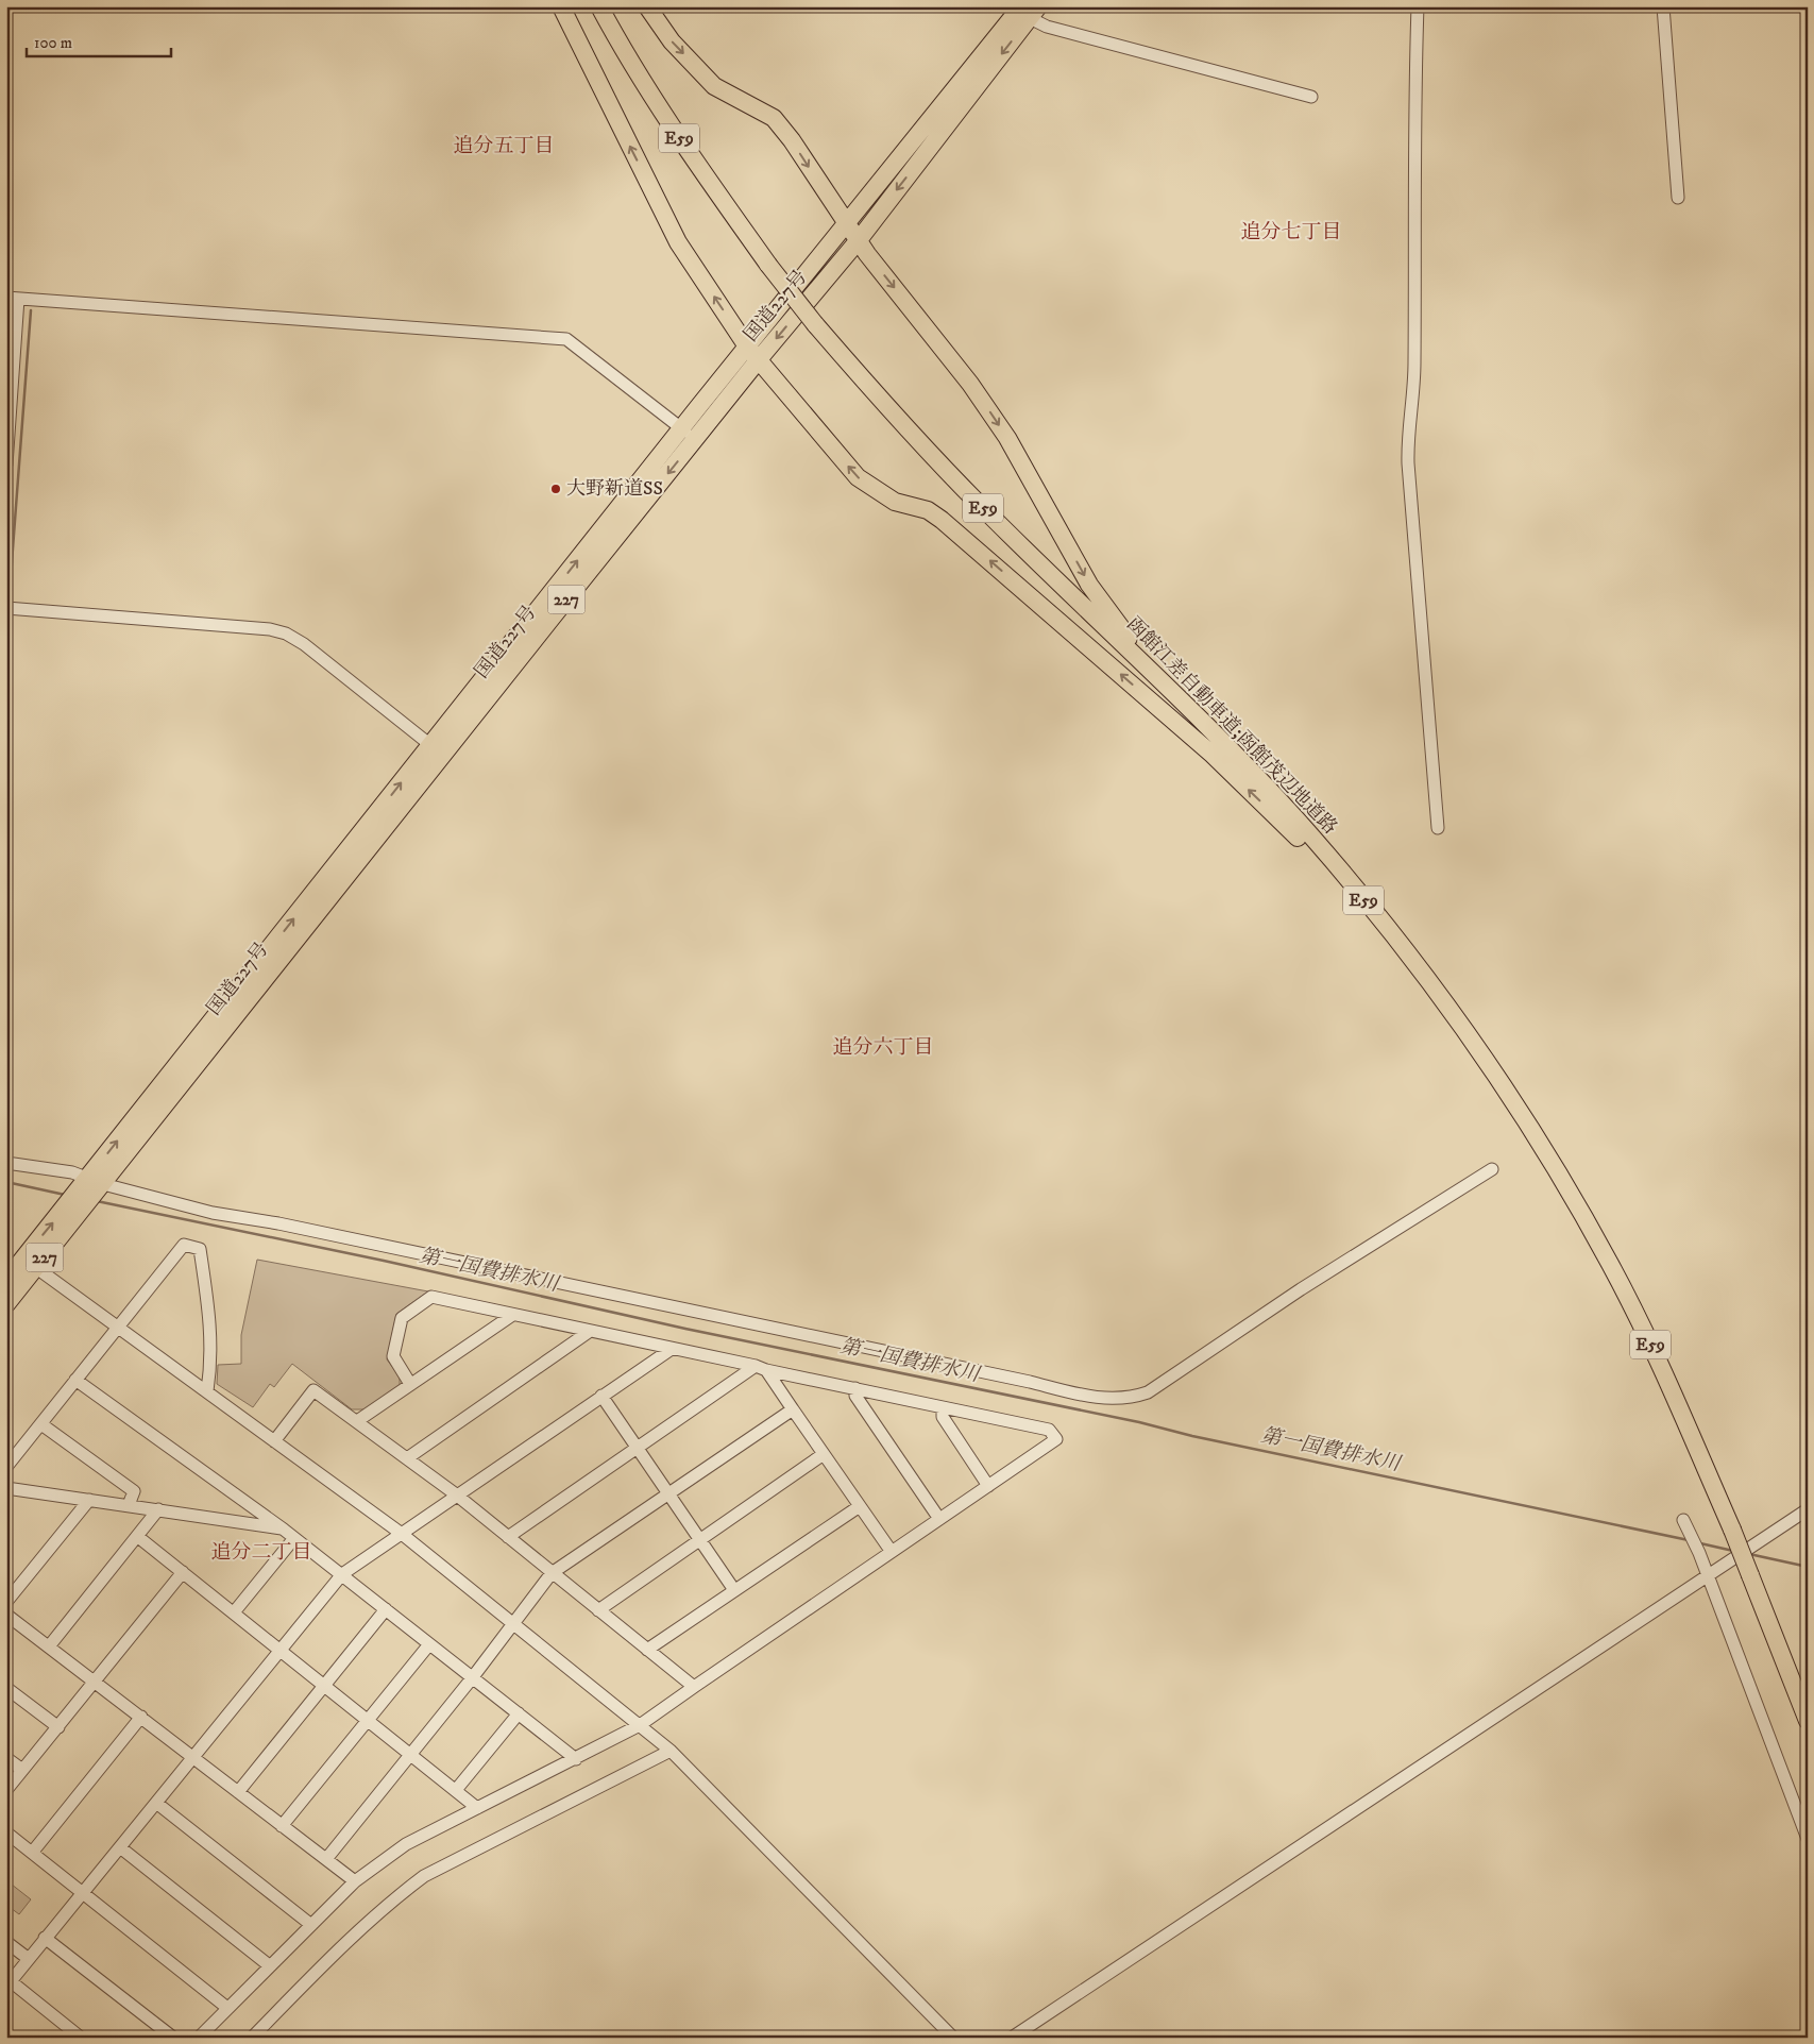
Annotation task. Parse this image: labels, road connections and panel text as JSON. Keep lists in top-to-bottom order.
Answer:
{
  "streets": {
    "highway": [
      "E59",
      "国道227号",
      "227",
      "函館江差自動車道;函館茂辺地道路"
    ]
  },
  "districts": [
    "追分五丁目",
    "追分七丁目",
    "追分六丁目",
    "追分二丁目"
  ],
  "water": ["第一国費排水川"],
  "places": ["大野新道SS"],
  "scale_bar": "100 m"
}
